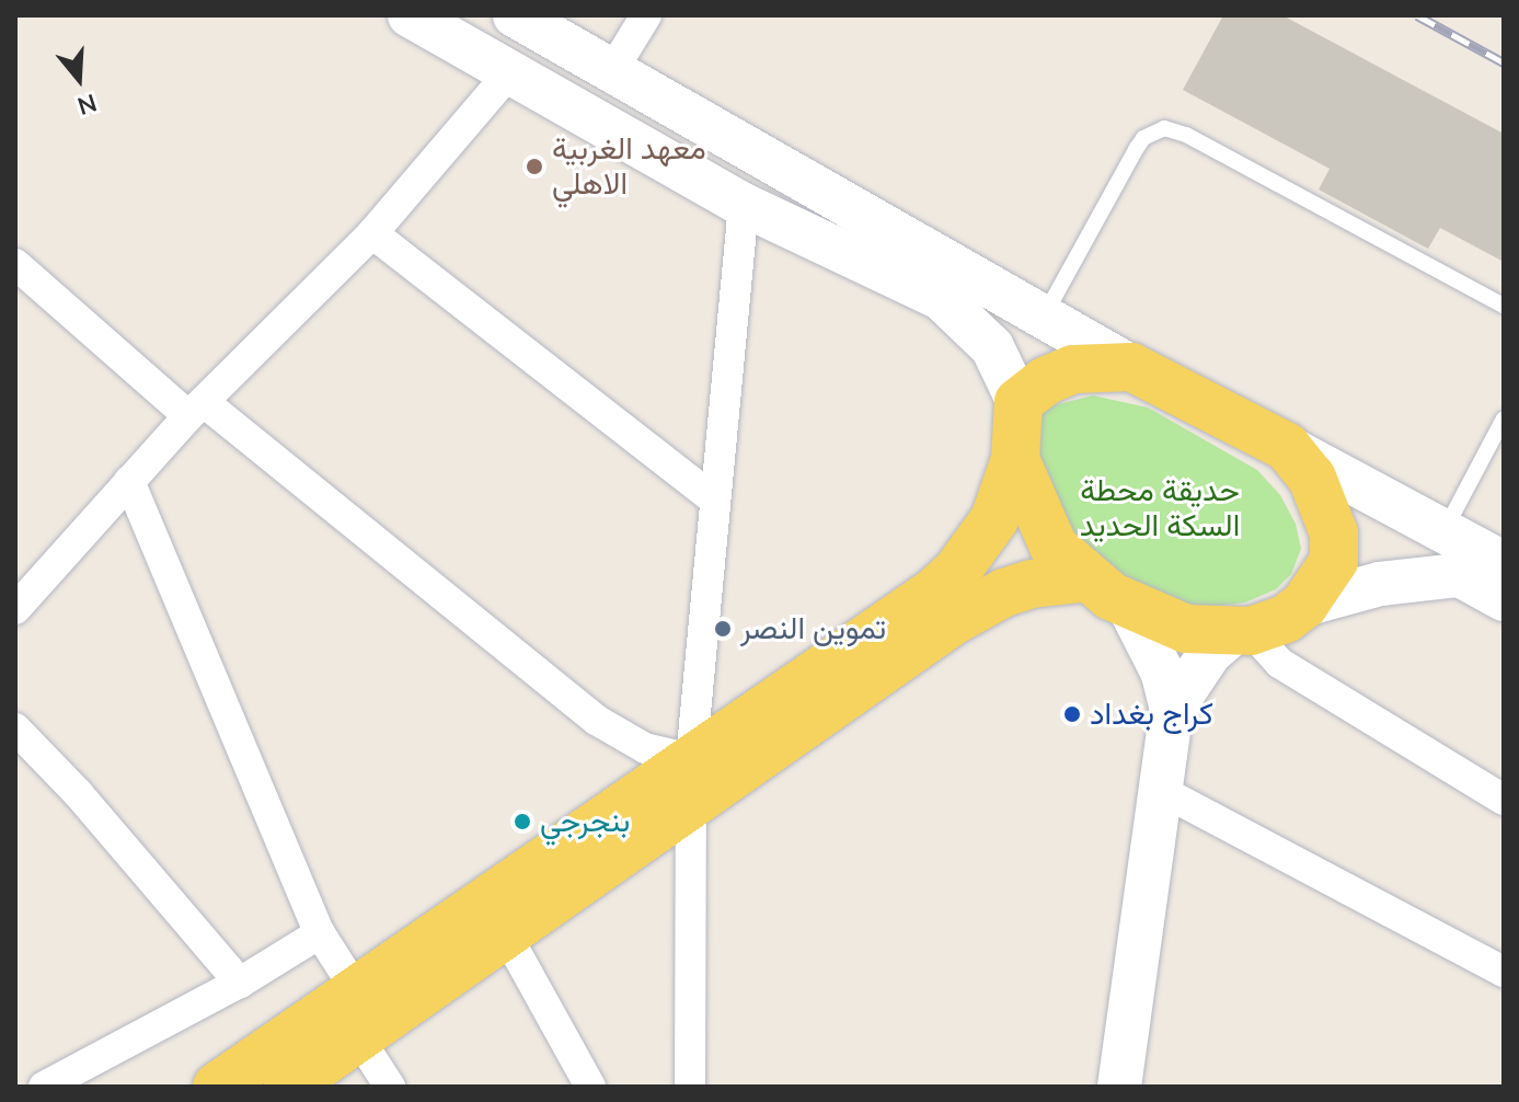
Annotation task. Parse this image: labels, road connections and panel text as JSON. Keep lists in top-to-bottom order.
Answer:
{
  "parks": ["حديقة محطة السكة الحديد"],
  "places": [
    "معهد الغربية الاهلي",
    "تموين النصر",
    "كراج بغداد",
    "بنجرجي"
  ],
  "north": "bottom"
}
